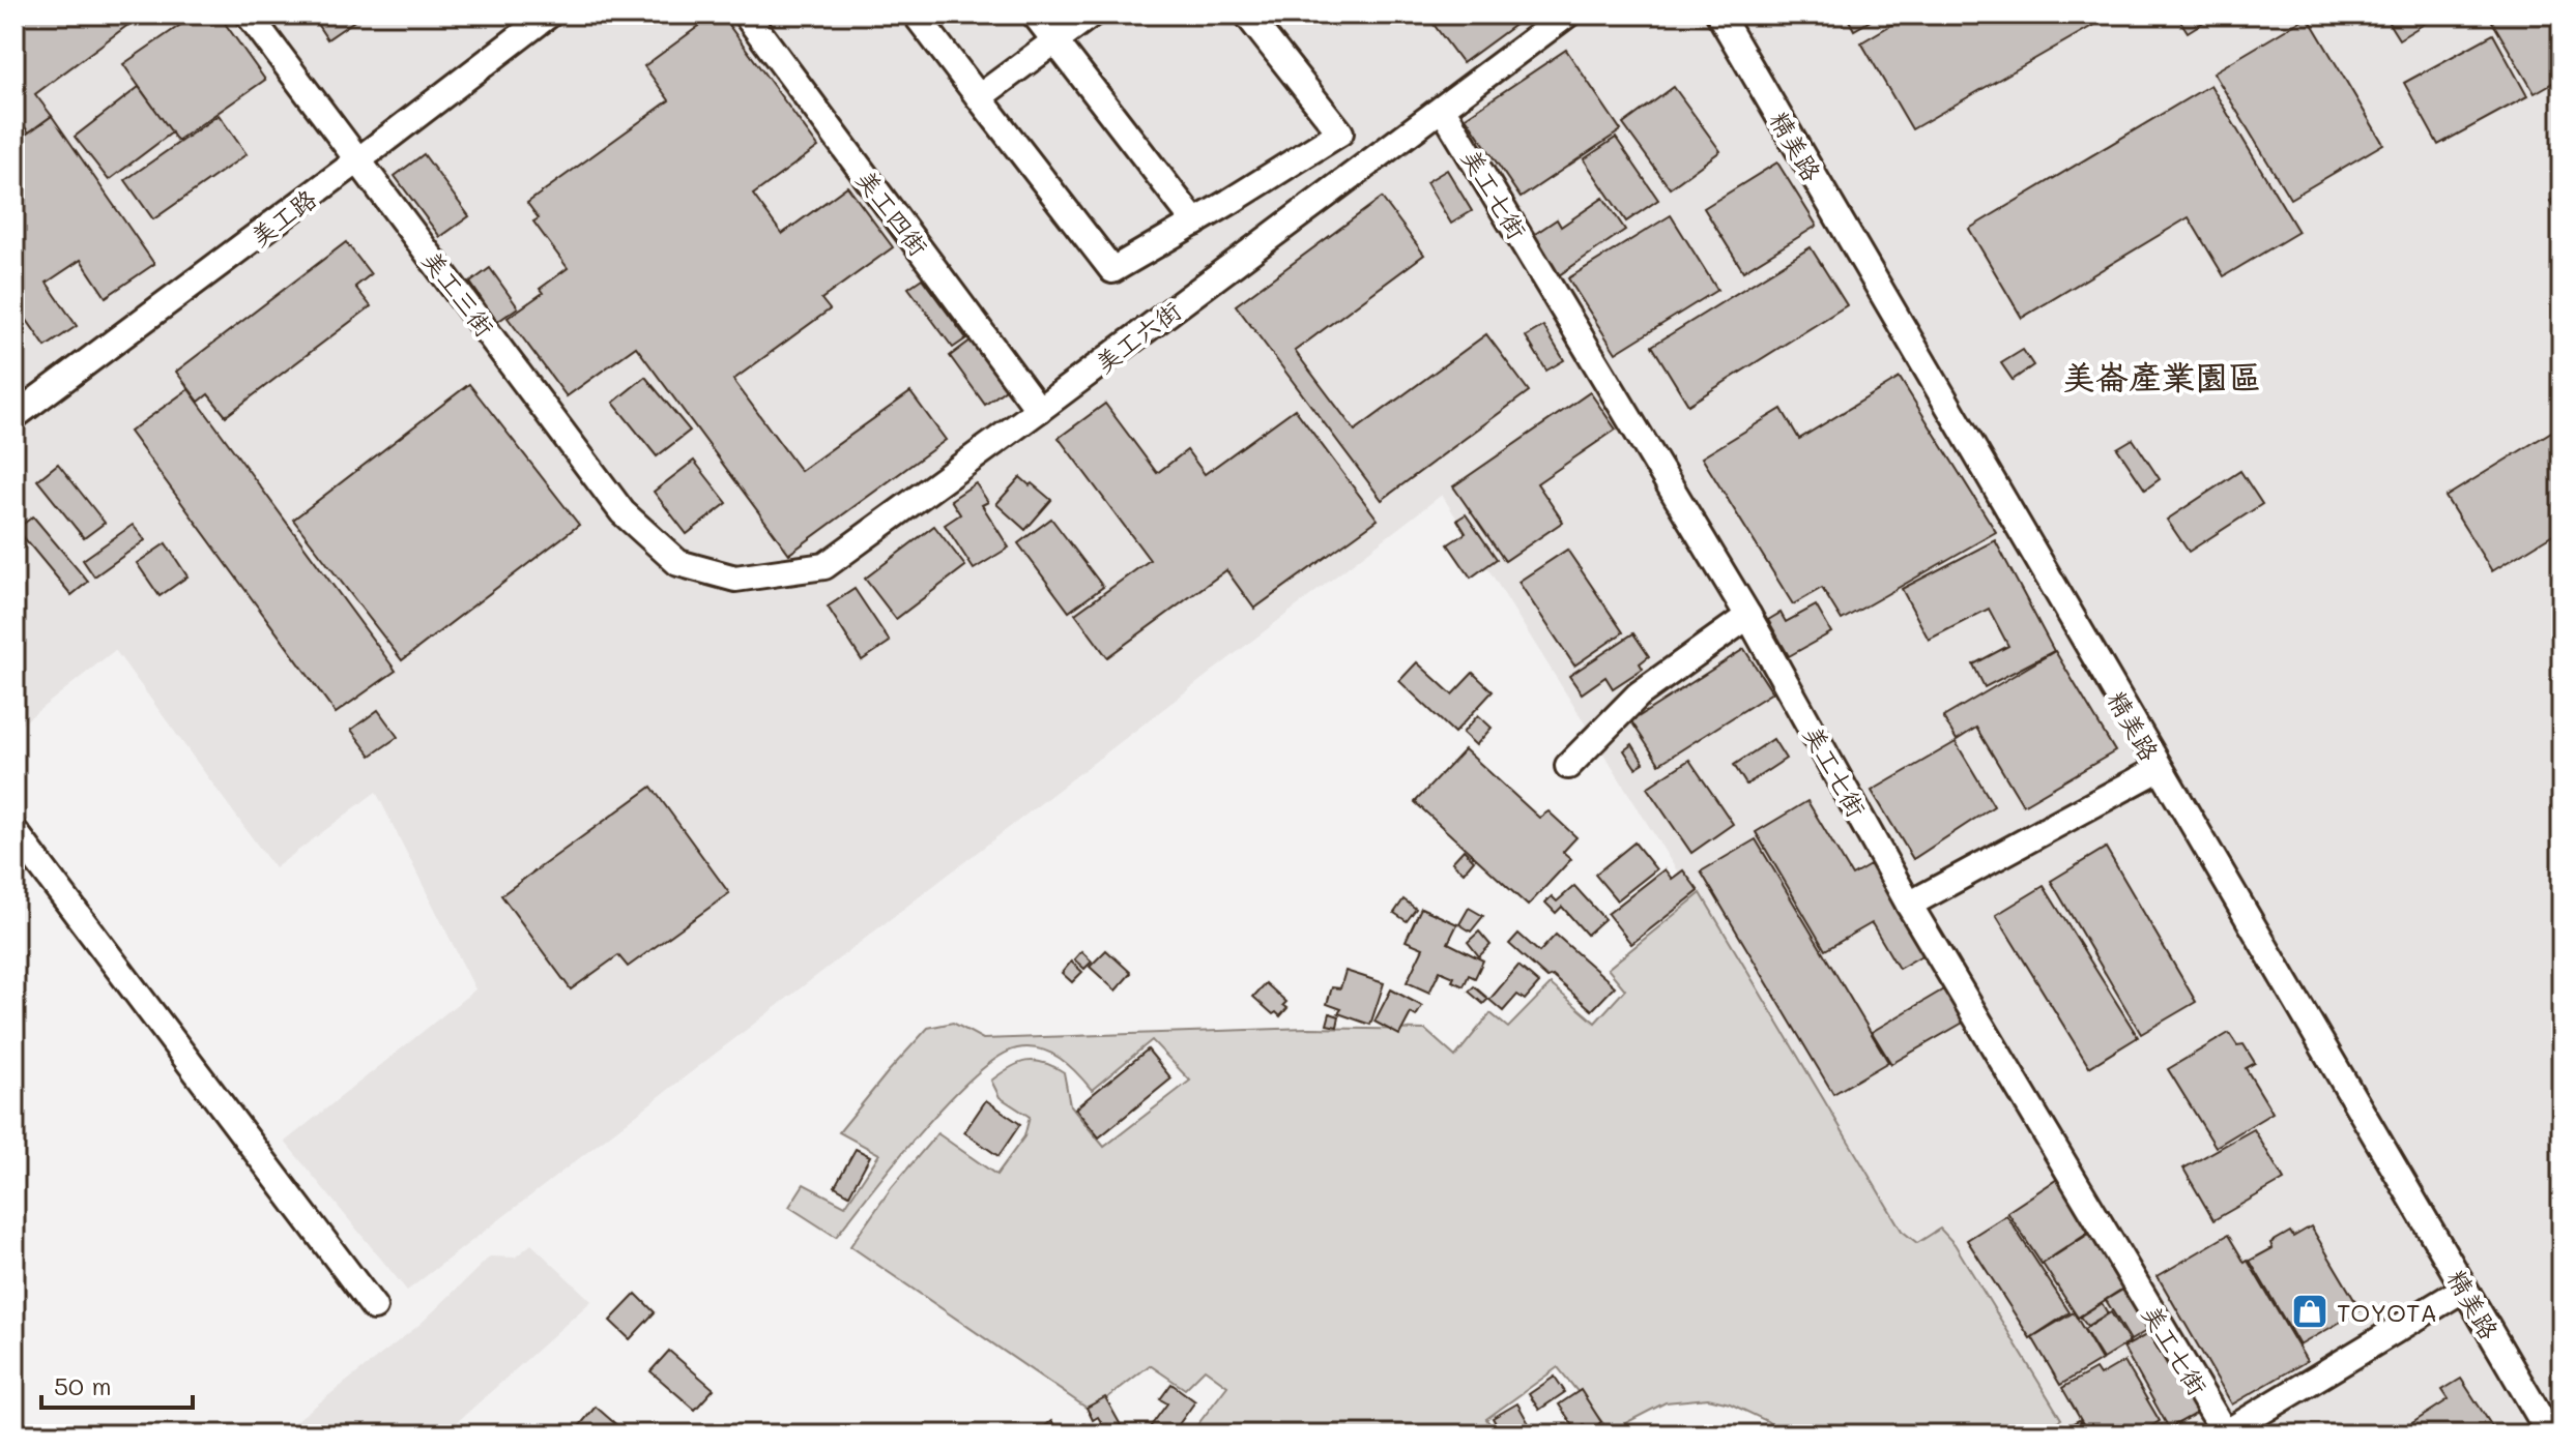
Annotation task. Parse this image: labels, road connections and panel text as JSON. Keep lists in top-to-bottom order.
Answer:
{
  "streets": {
    "street": [
      "精美路",
      "美工七街",
      "美工四街",
      "美工路",
      "美工三街",
      "美工六街"
    ]
  },
  "crossings": [
    ["美工七街", "美工六街"],
    ["美工四街", "美工六街"],
    ["美工路", "美工三街"],
    ["美工三街", "美工六街"]
  ],
  "districts": ["美崙產業園區"],
  "places": {
    "shop": ["TOYOTA"]
  },
  "scale_bar": "50 m"
}
